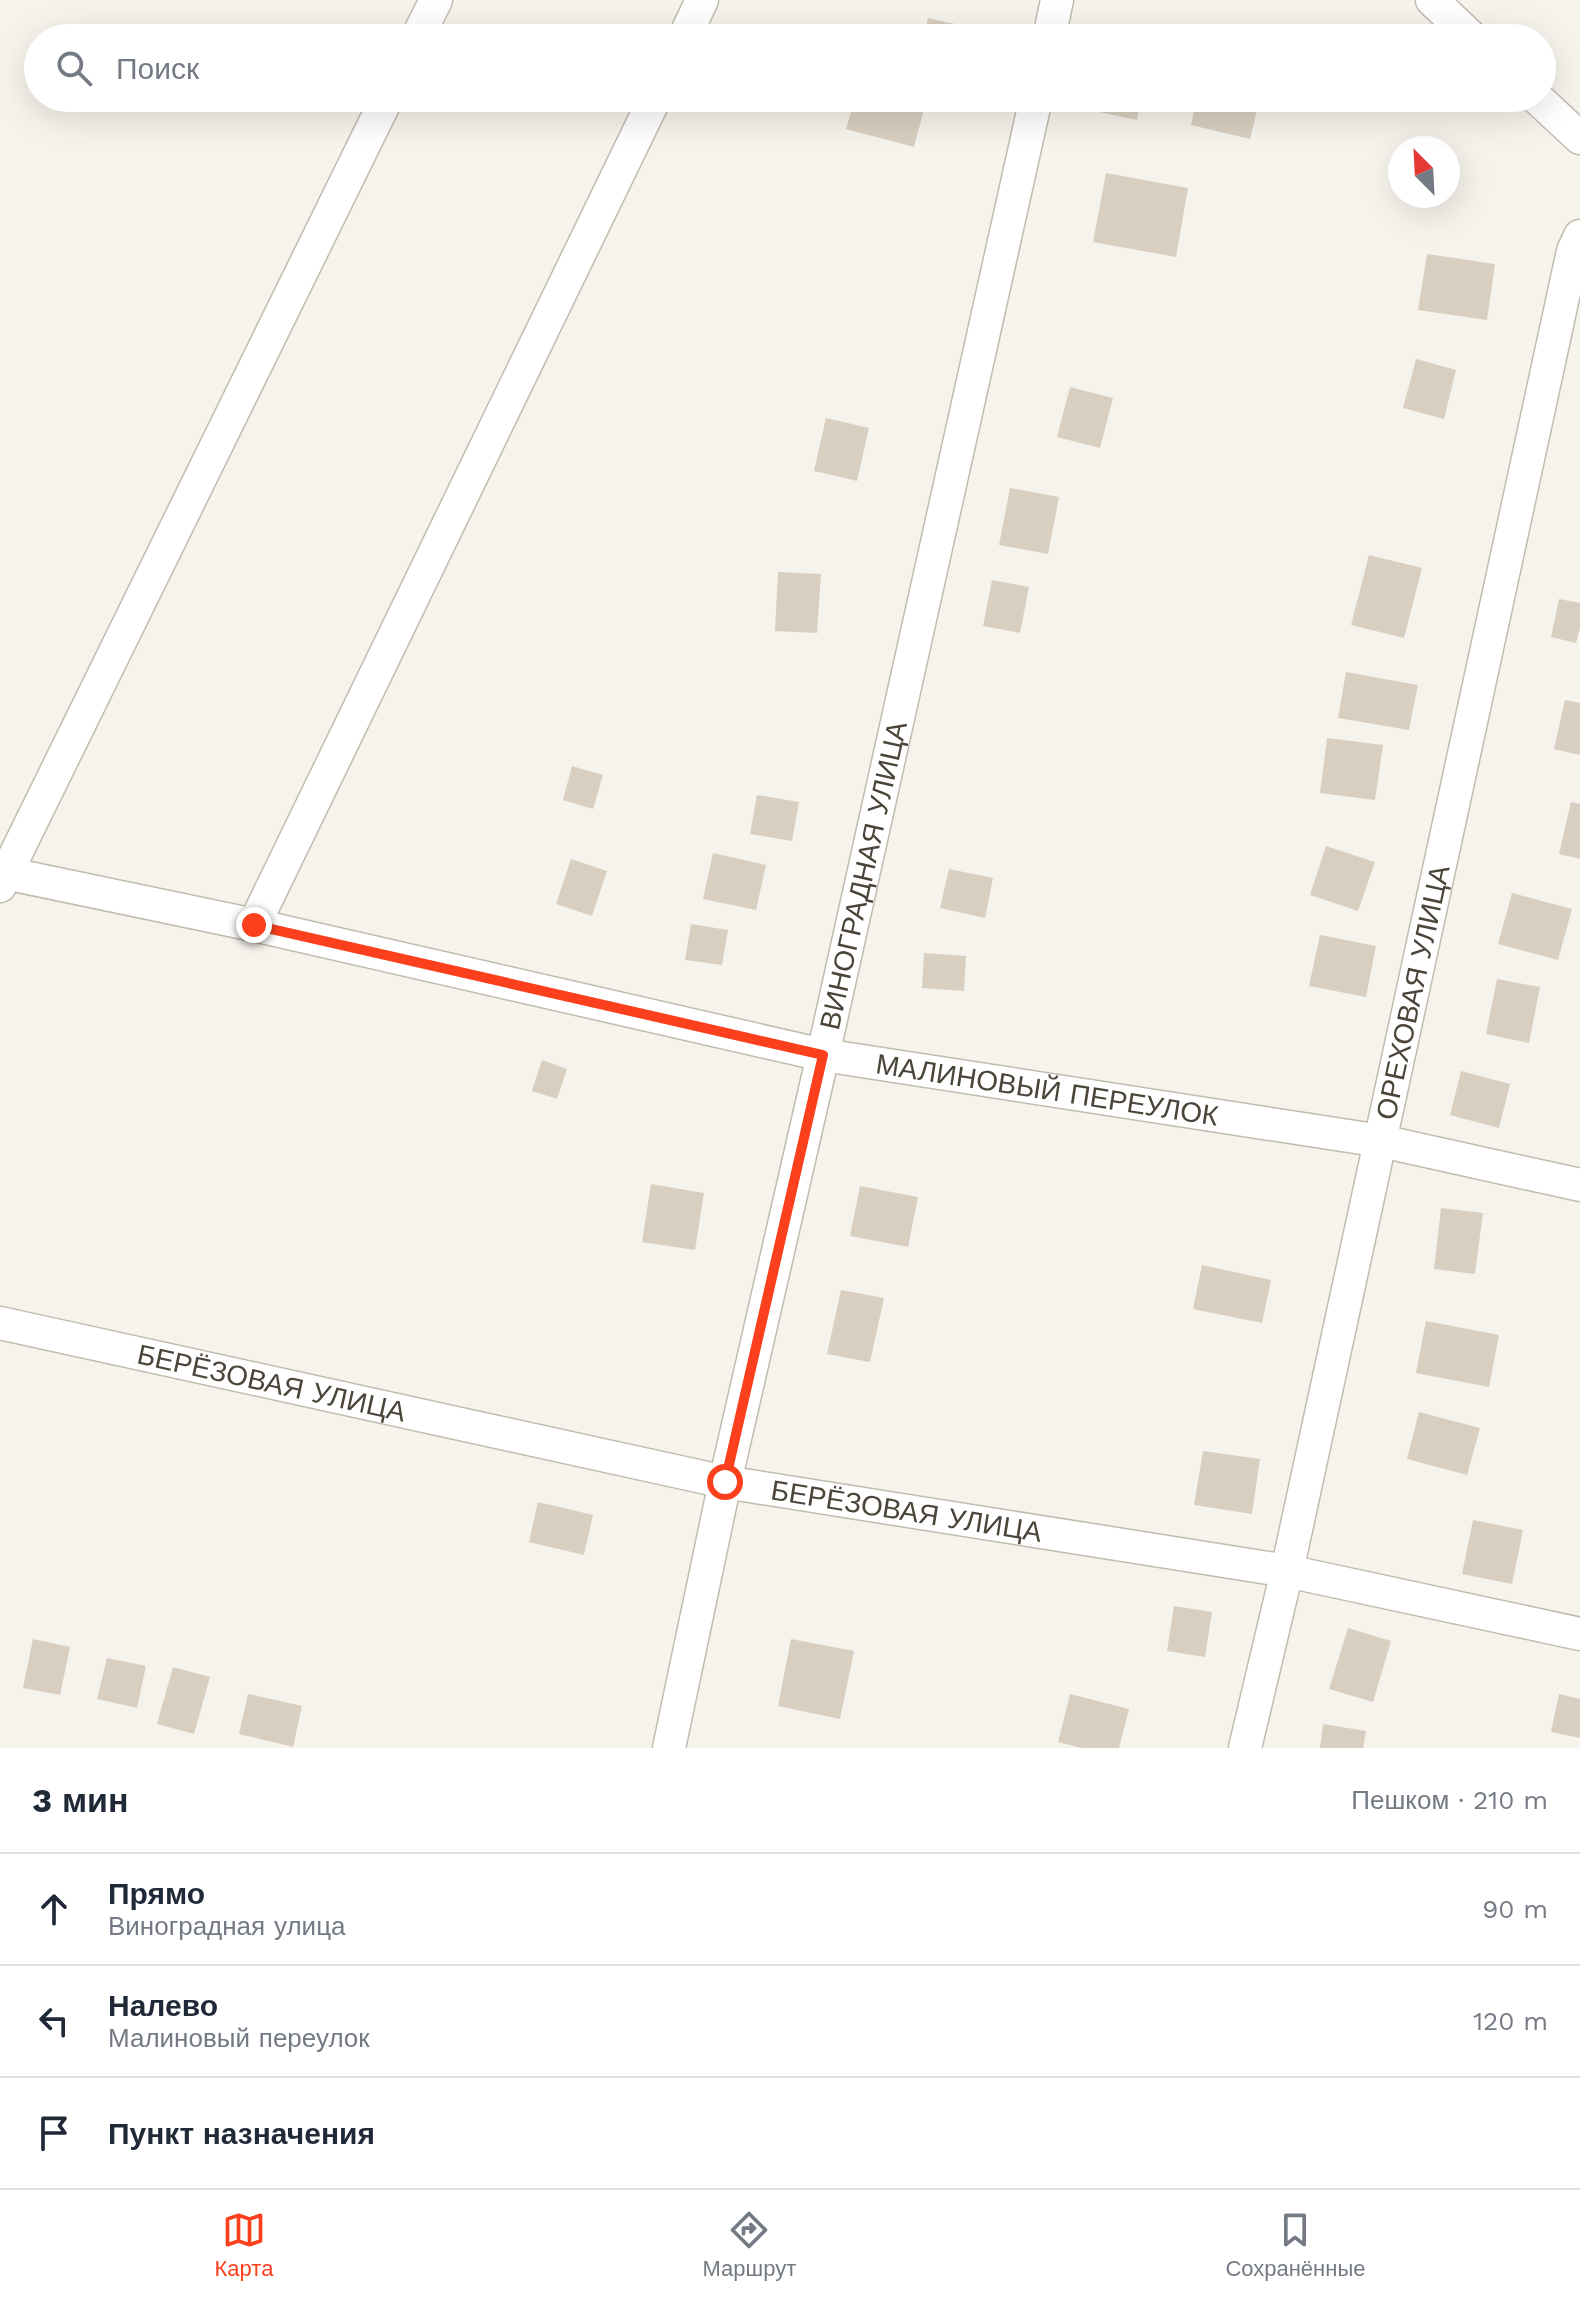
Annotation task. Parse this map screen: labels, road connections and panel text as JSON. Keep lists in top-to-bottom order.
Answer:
{
  "streets": {
    "street": [
      "ВИНОГРАДНАЯ УЛИЦА",
      "ОРЕХОВАЯ УЛИЦА",
      "МАЛИНОВЫЙ ПЕРЕУЛОК",
      "БЕРЁЗОВАЯ УЛИЦА"
    ]
  },
  "crossings": [
    ["ВИНОГРАДНАЯ УЛИЦА", "МАЛИНОВЫЙ ПЕРЕУЛОК"],
    ["ВИНОГРАДНАЯ УЛИЦА", "БЕРЁЗОВАЯ УЛИЦА"],
    ["ОРЕХОВАЯ УЛИЦА", "МАЛИНОВЫЙ ПЕРЕУЛОК"],
    ["ОРЕХОВАЯ УЛИЦА", "БЕРЁЗОВАЯ УЛИЦА"]
  ],
  "north": "top left",
  "page": {
    "search": "Поиск",
    "heading": ["3 мин", "Пешком · 210 m"],
    "list": [
      ["Прямо", "Виноградная улица", "90 m"],
      ["Налево", "Малиновый переулок", "120 m"],
      "Пункт назначения"
    ],
    "nav": ["Карта", "Маршрут", "Сохранённые"]
  }
}
